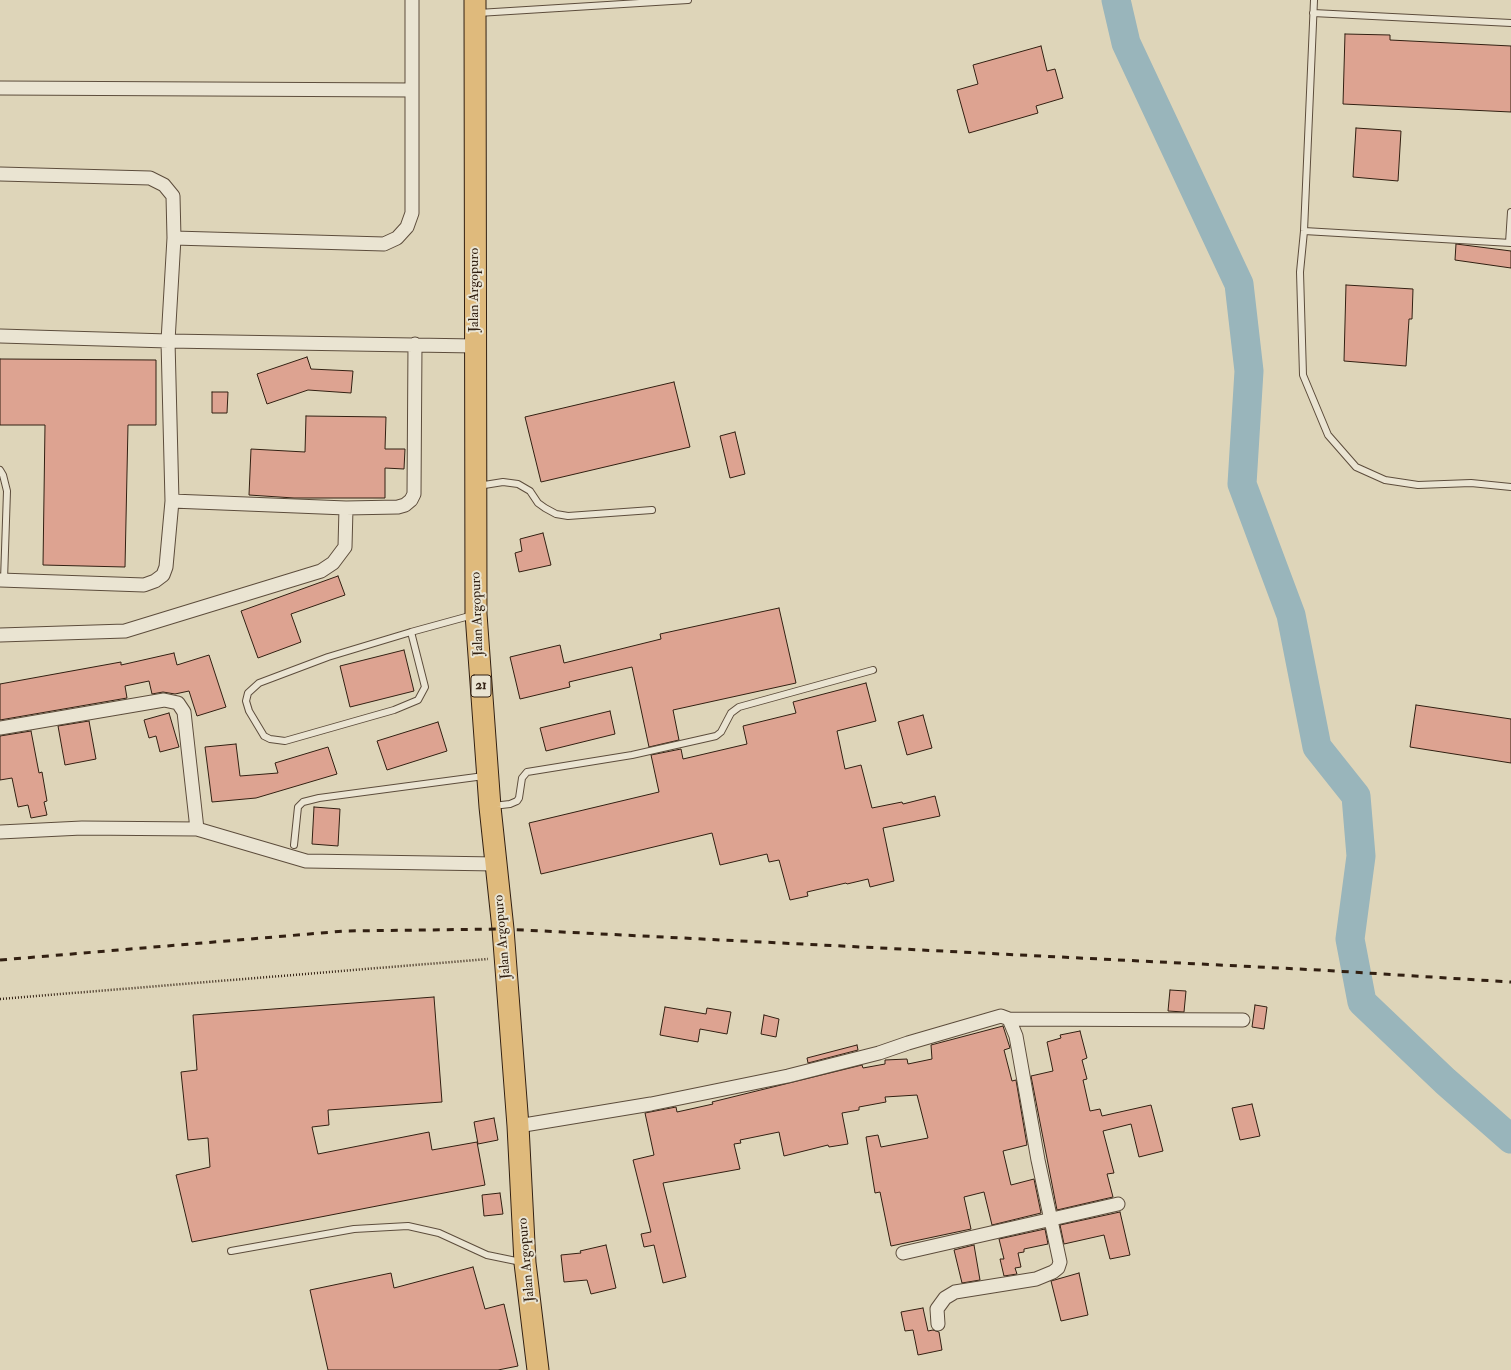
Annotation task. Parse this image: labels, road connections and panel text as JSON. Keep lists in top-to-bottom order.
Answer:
{
  "streets": {
    "highway": ["Jalan Argopuro", "21"]
  }
}
